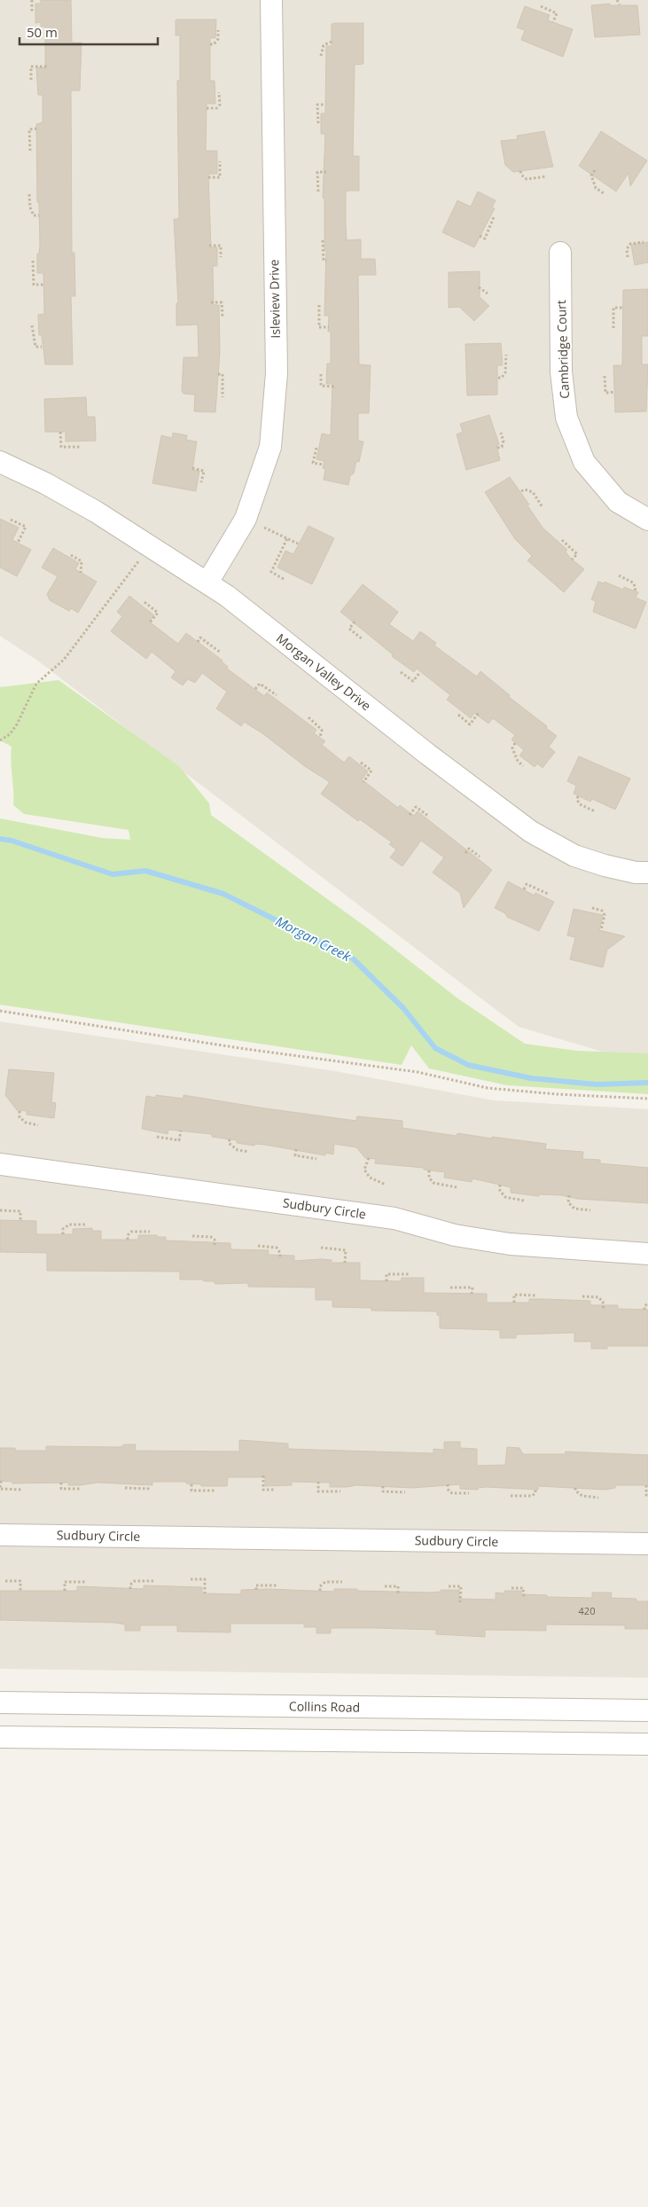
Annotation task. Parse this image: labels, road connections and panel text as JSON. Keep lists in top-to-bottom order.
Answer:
{
  "streets": {
    "street": [
      "Isleview Drive",
      "Cambridge Court",
      "Morgan Valley Drive",
      "Sudbury Circle",
      "Collins Road"
    ]
  },
  "crossings": [
    ["Isleview Drive", "Morgan Valley Drive"]
  ],
  "water": ["Morgan Creek"],
  "house_numbers": ["420"],
  "scale_bar": "50 m"
}
